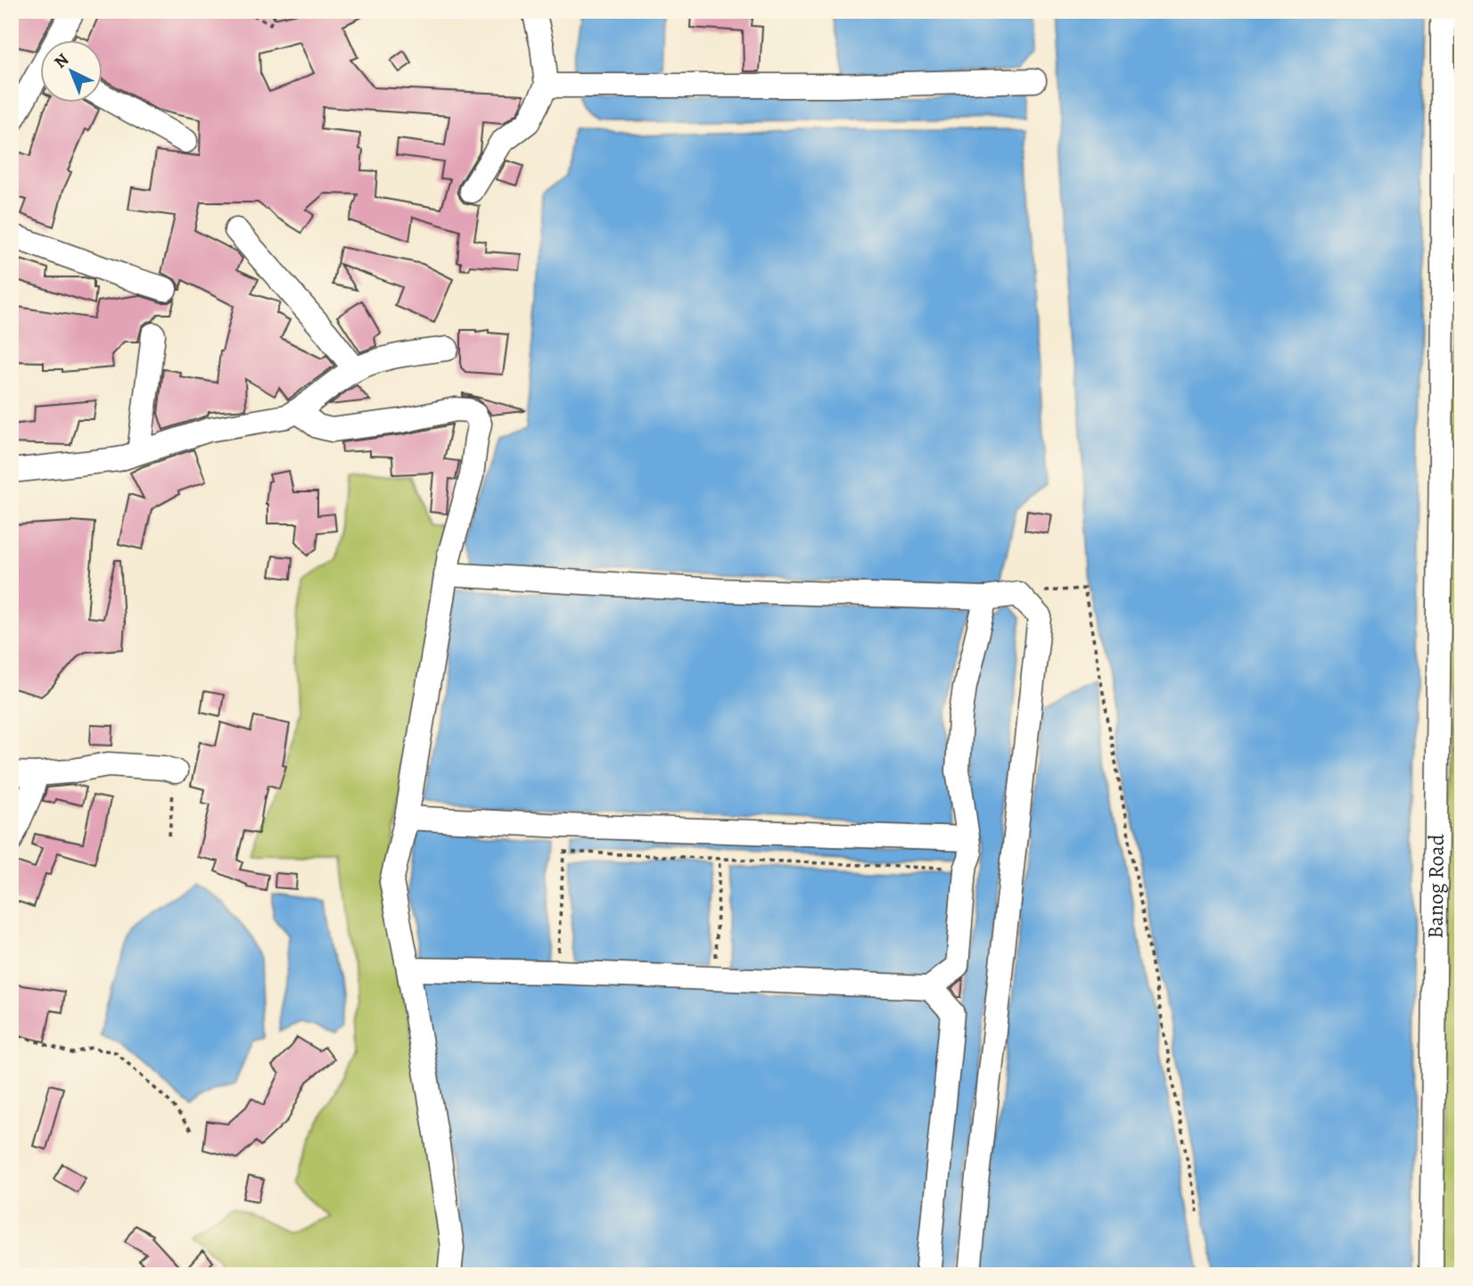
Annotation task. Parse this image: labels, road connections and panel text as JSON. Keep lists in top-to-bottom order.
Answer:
{
  "streets": {
    "street": ["Banog Road"]
  },
  "north": "top left"
}
